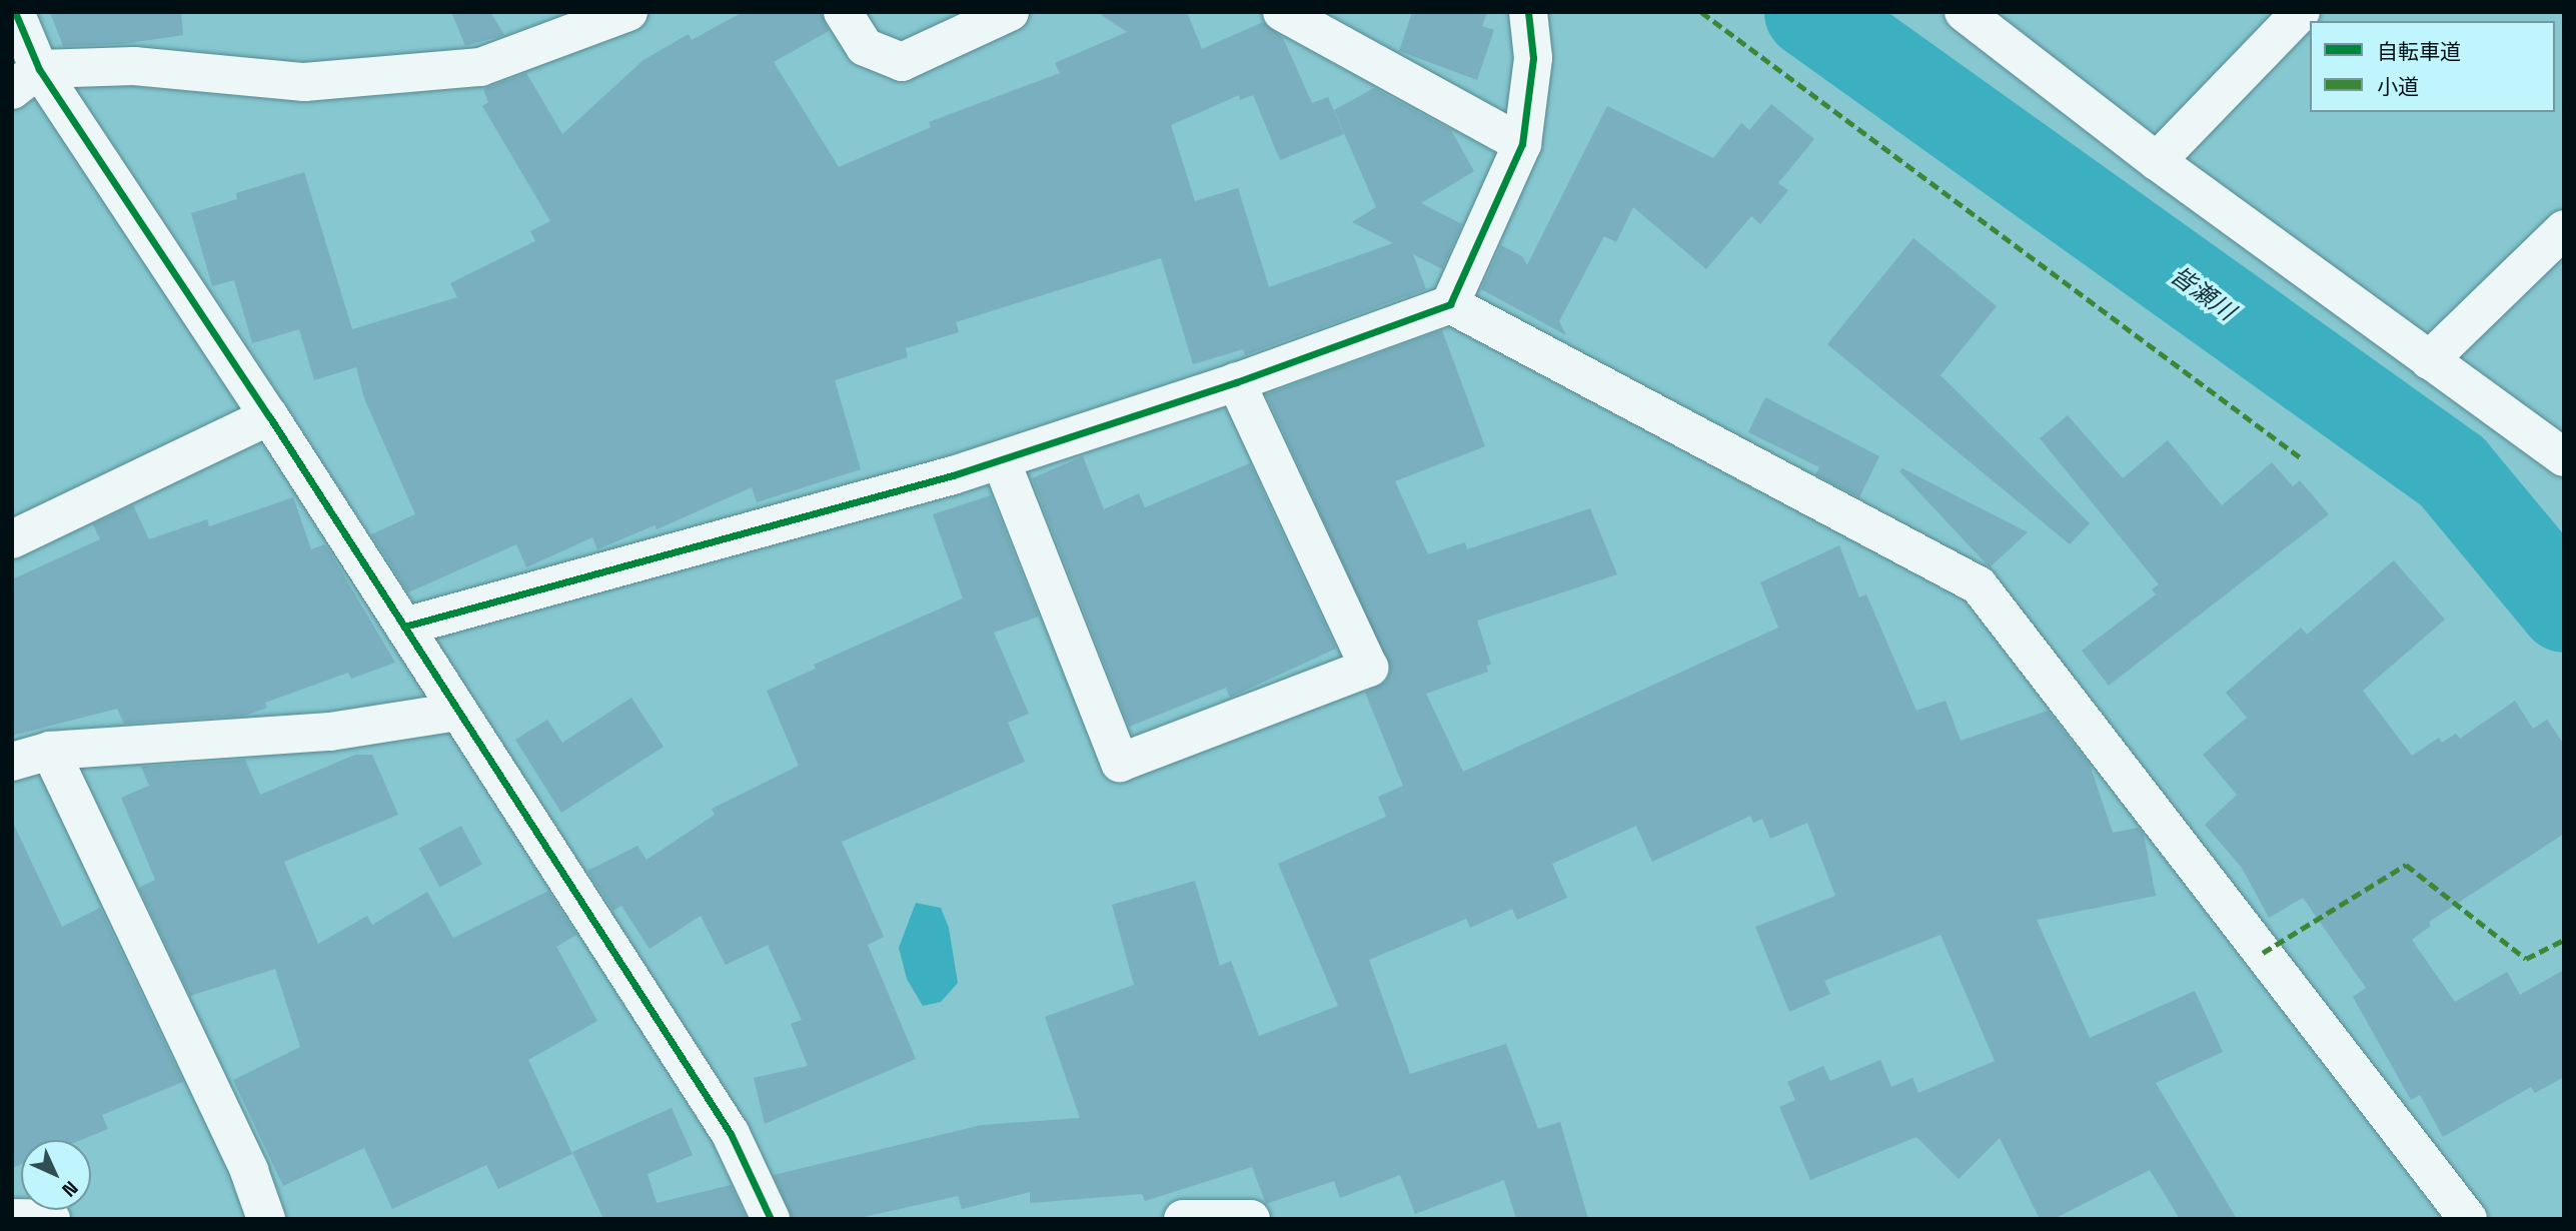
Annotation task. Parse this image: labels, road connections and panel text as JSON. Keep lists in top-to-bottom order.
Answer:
{
  "water": ["皆瀬川"],
  "legend": ["自転車道", "小道"],
  "north": "bottom right"
}
